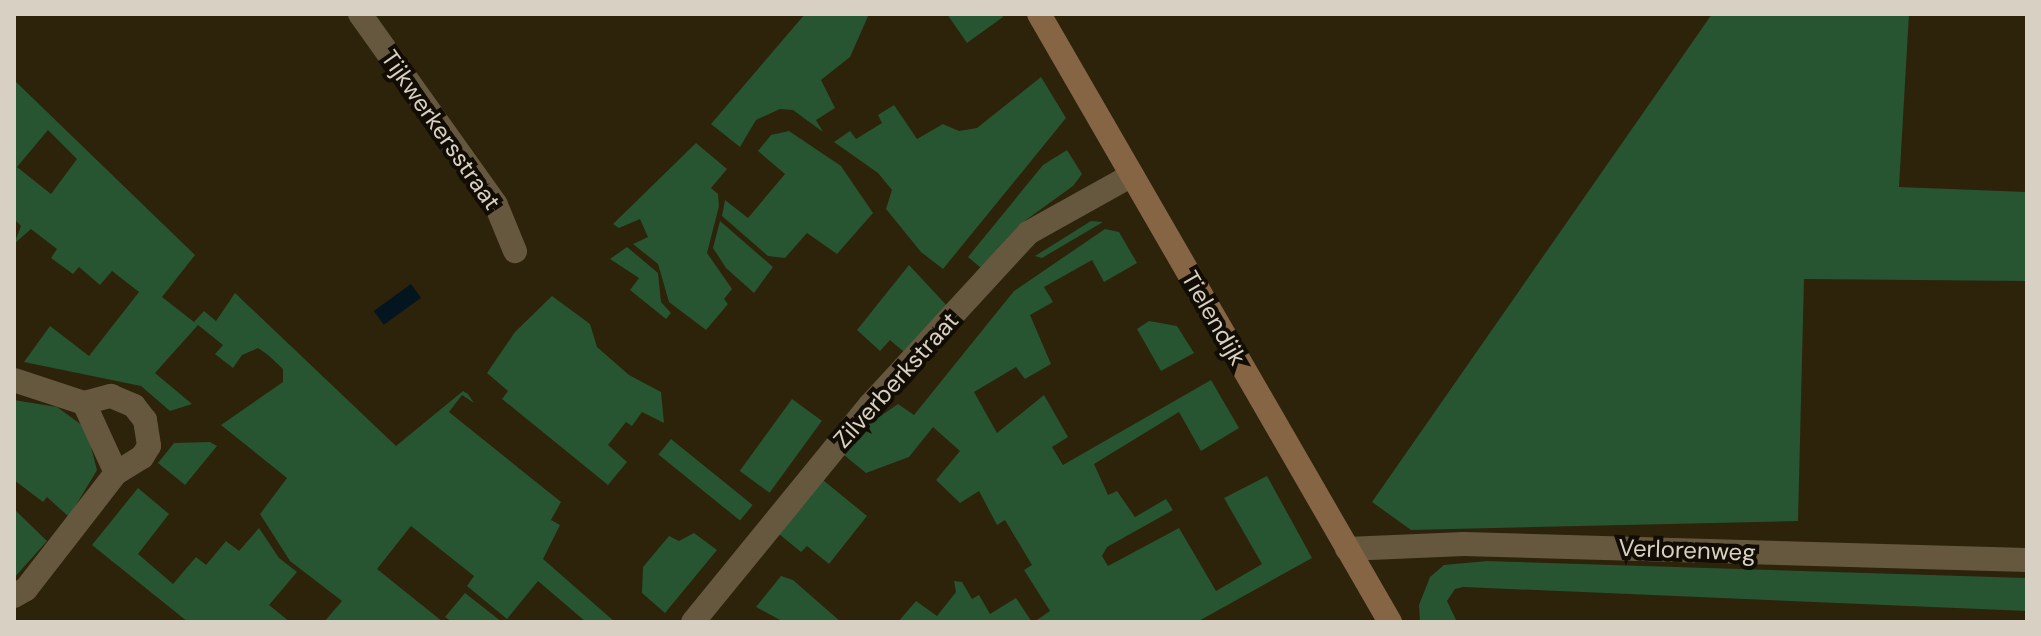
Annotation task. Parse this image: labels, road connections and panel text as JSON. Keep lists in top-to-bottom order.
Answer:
{
  "streets": {
    "street": [
      "Tijkwerkersstraat",
      "Tielendijk",
      "Zilverberkstraat",
      "Verlorenweg"
    ]
  },
  "crossings": [
    ["Tielendijk", "Zilverberkstraat"],
    ["Tielendijk", "Verlorenweg"]
  ]
}
